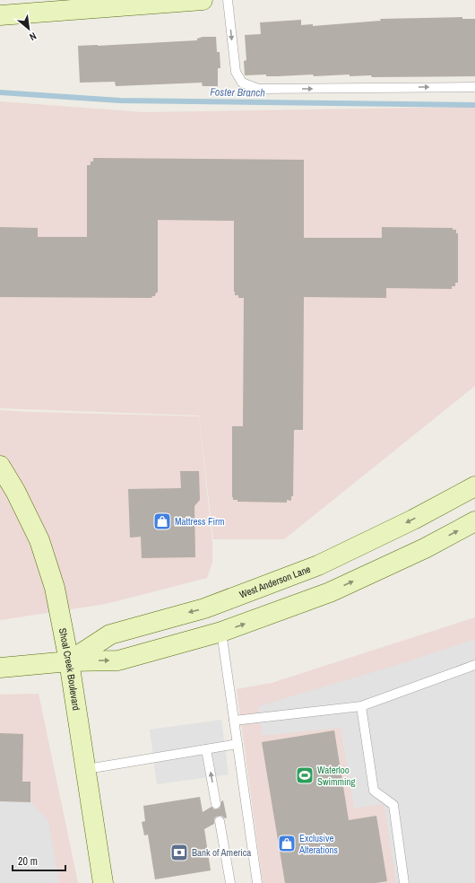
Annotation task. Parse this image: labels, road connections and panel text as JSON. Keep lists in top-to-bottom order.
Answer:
{
  "streets": {
    "main road": ["West Anderson Lane", "Shoal Creek Boulevard"]
  },
  "crossings": [
    ["West Anderson Lane", "Shoal Creek Boulevard"]
  ],
  "water": ["Foster Branch"],
  "places": {
    "shop": ["Mattress Firm", "Exclusive Alterations"],
    "sports": ["Waterloo Swimming"],
    "bank": ["Bank of America"]
  },
  "scale_bar": "20 m",
  "north": "bottom right"
}
